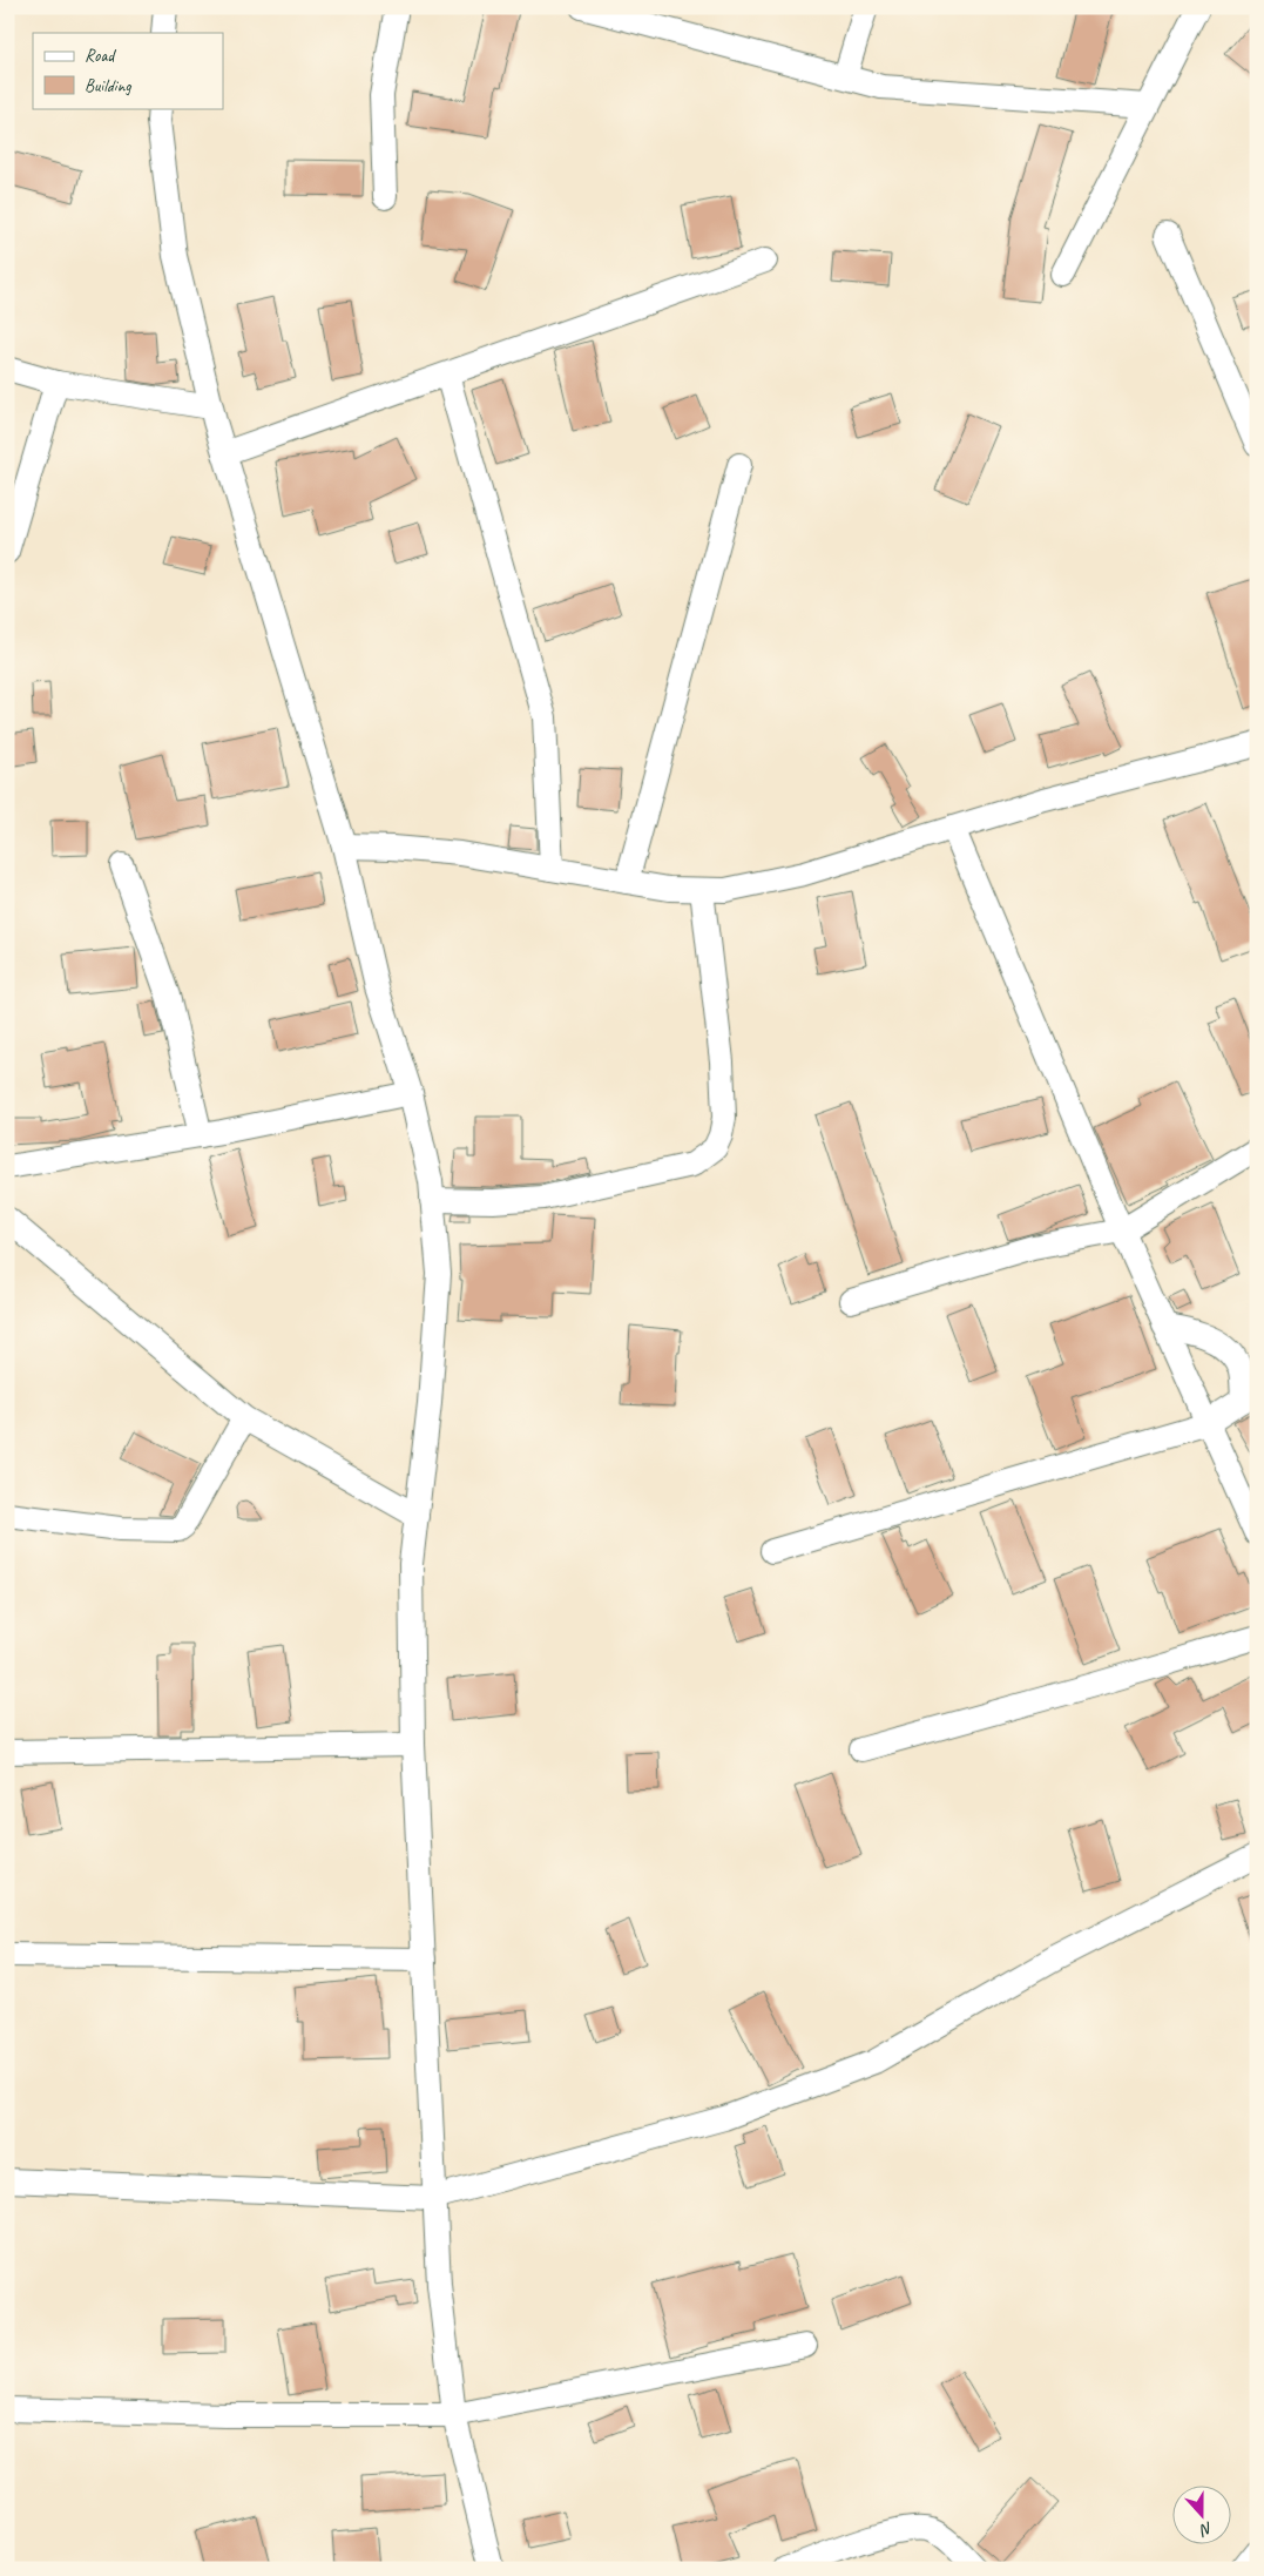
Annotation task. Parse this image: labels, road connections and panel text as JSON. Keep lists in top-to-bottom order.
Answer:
{
  "legend": ["Road", "Building"],
  "north": "bottom"
}
